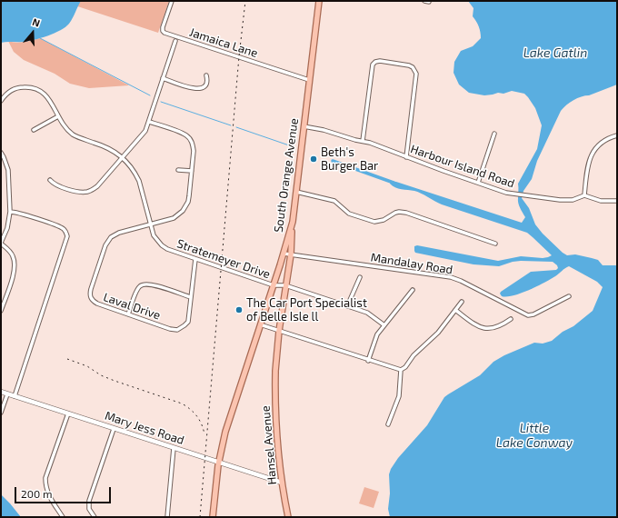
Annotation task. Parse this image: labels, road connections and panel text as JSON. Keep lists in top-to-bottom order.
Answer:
{
  "streets": {
    "main road": ["South Orange Avenue", "Hansel Avenue"],
    "street": [
      "Jamaica Lane",
      "Harbour Island Road",
      "Stratemeyer Drive",
      "Mandalay Road",
      "Laval Drive",
      "Mary Jess Road"
    ]
  },
  "crossings": [
    ["Jamaica Lane", "South Orange Avenue"],
    ["Harbour Island Road", "South Orange Avenue"],
    ["South Orange Avenue", "Stratemeyer Drive"],
    ["South Orange Avenue", "Mandalay Road"],
    ["South Orange Avenue", "Mary Jess Road"],
    ["South Orange Avenue", "Hansel Avenue"],
    ["Stratemeyer Drive", "Laval Drive"],
    ["Stratemeyer Drive", "Hansel Avenue"],
    ["Mandalay Road", "Hansel Avenue"],
    ["Mary Jess Road", "Hansel Avenue"]
  ],
  "water": ["Lake Gatlin", "Little Lake Conway"],
  "places": ["Beth's Burger Bar", "The Car Port Specialist of Belle Isle ll"],
  "scale_bar": "200 m",
  "north": "top"
}
